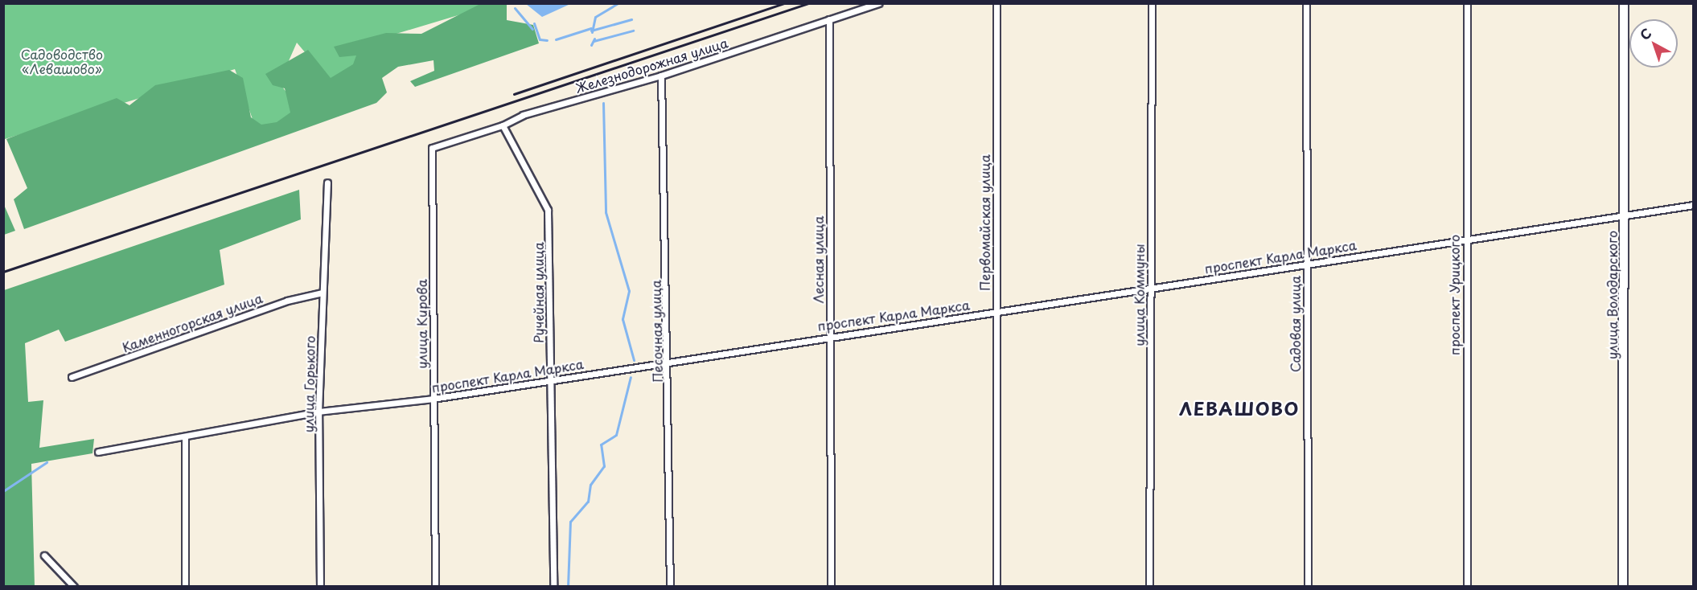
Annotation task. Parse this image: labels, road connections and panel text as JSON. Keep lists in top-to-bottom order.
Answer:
{
  "streets": {
    "street": [
      "Железнодорожная улица",
      "Первомайская улица",
      "проспект Карла Маркса",
      "Лесная улица",
      "Ручейная улица",
      "улица Коммуны",
      "проспект Урицкого",
      "улица Володарского",
      "Каменногорская улица",
      "улица Кирова",
      "Садовая улица",
      "Песочная улица",
      "улица Горького"
    ]
  },
  "crossings": [
    ["Железнодорожная улица", "Лесная улица"],
    ["Железнодорожная улица", "Ручейная улица"],
    ["Железнодорожная улица", "улица Кирова"],
    ["Железнодорожная улица", "Песочная улица"],
    ["Первомайская улица", "проспект Карла Маркса"],
    ["проспект Карла Маркса", "Лесная улица"],
    ["проспект Карла Маркса", "Ручейная улица"],
    ["проспект Карла Маркса", "улица Коммуны"],
    ["проспект Карла Маркса", "проспект Урицкого"],
    ["проспект Карла Маркса", "улица Володарского"],
    ["проспект Карла Маркса", "улица Кирова"],
    ["проспект Карла Маркса", "Садовая улица"],
    ["проспект Карла Маркса", "Песочная улица"],
    ["проспект Карла Маркса", "улица Горького"],
    ["Каменногорская улица", "улица Горького"]
  ],
  "districts": ["ЛЕВАШОВО"],
  "parks": ["Садоводство «Левашово»"],
  "north": "top left"
}
